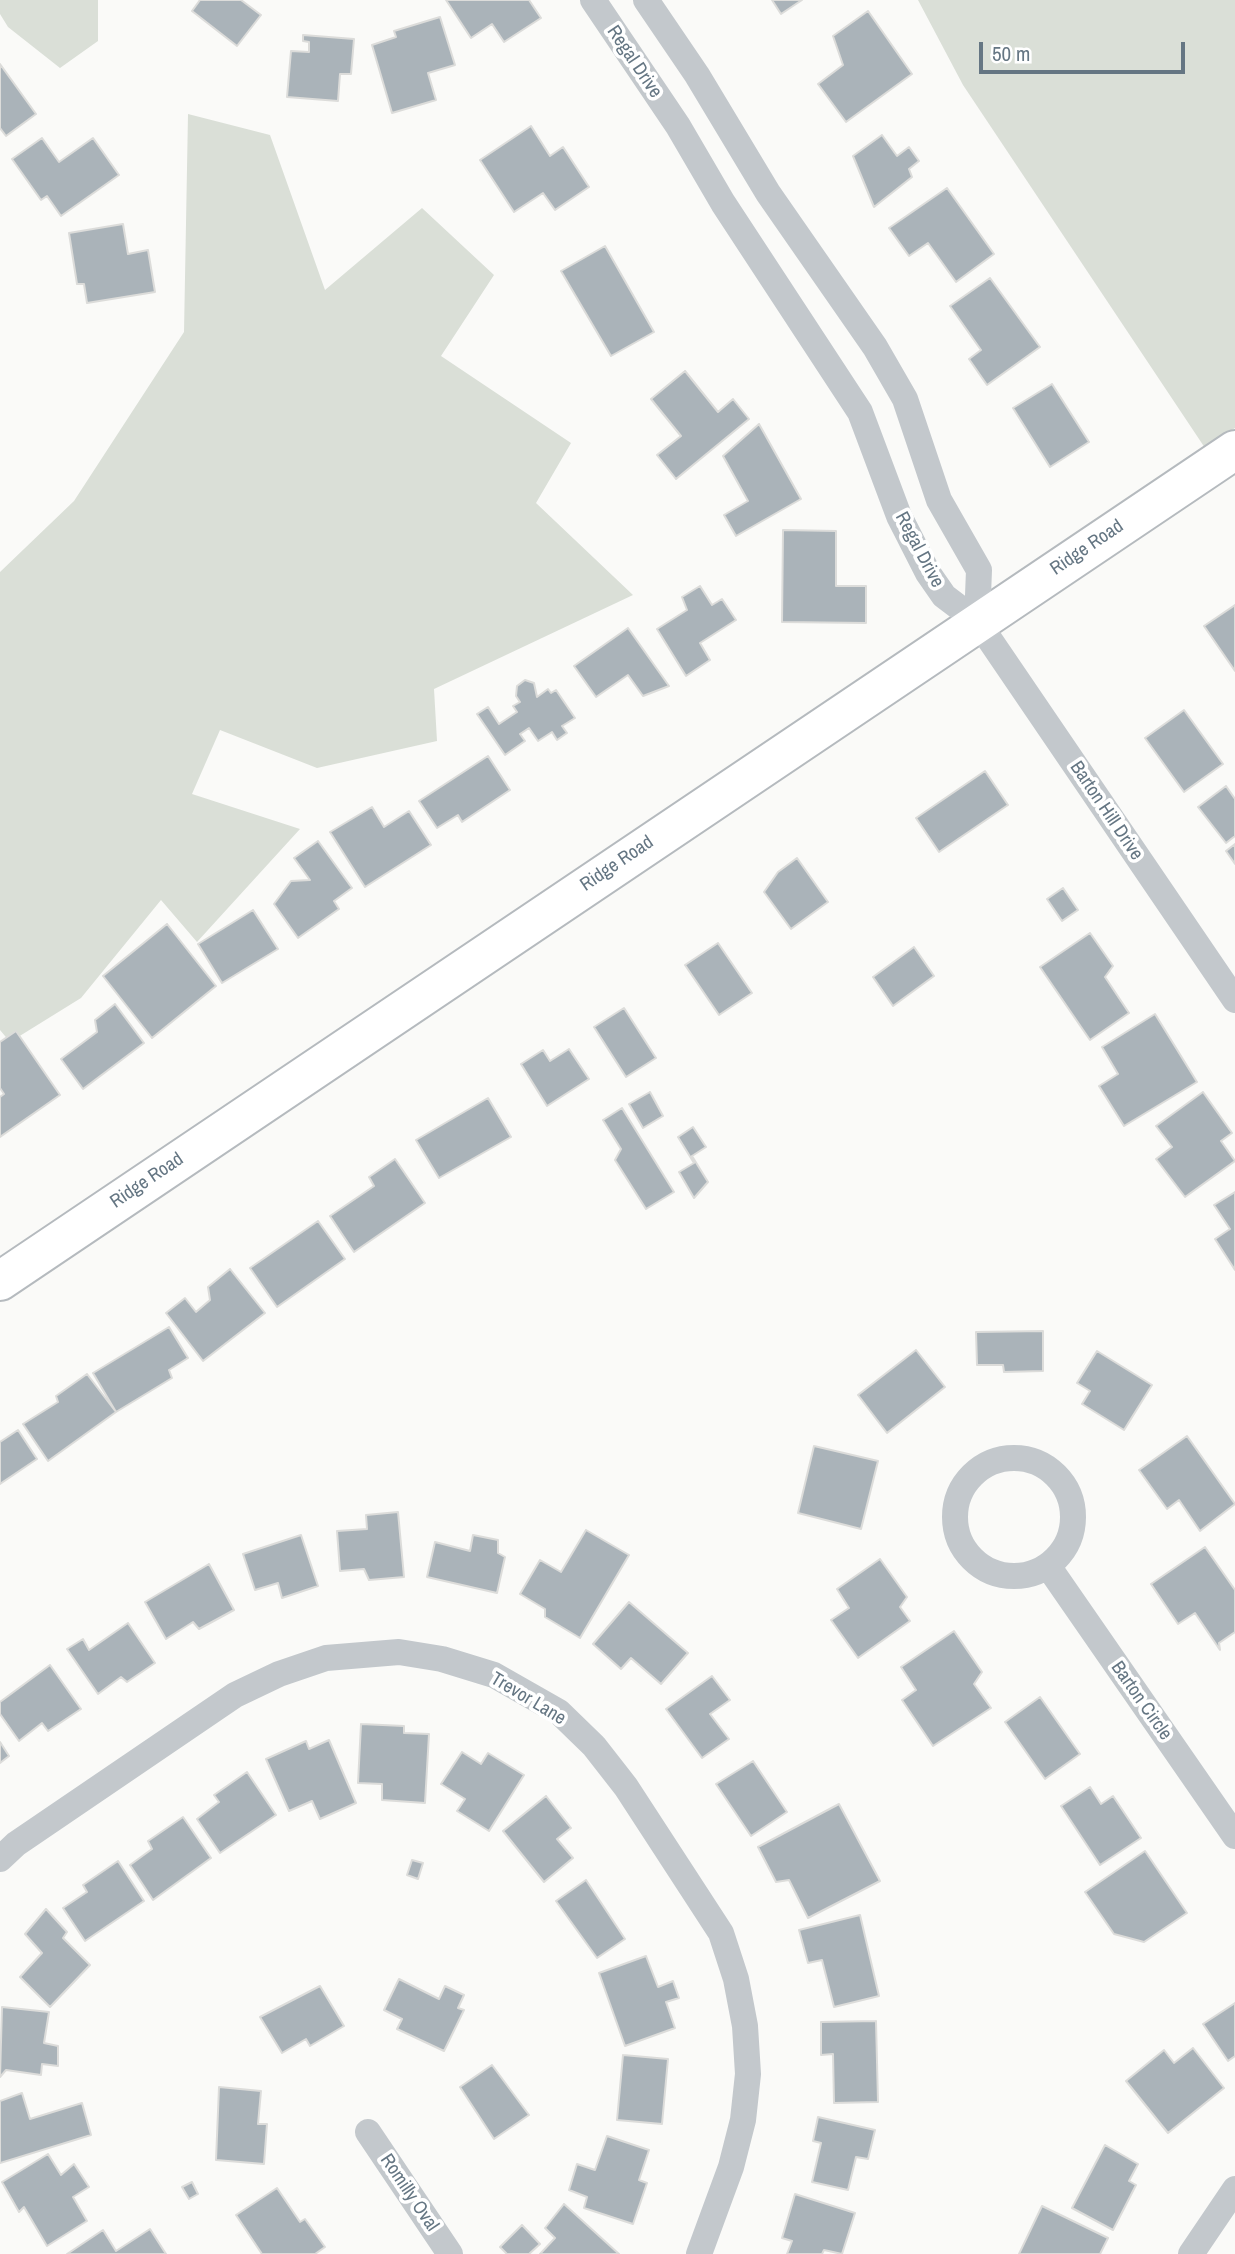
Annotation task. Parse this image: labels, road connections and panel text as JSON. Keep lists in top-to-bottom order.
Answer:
{
  "streets": {
    "main road": ["Ridge Road"],
    "street": [
      "Regal Drive",
      "Barton Hill Drive",
      "Trevor Lane",
      "Barton Circle",
      "Romilly Oval"
    ]
  },
  "crossings": [
    ["Regal Drive", "Ridge Road"],
    ["Regal Drive", "Barton Hill Drive"],
    ["Ridge Road", "Barton Hill Drive"]
  ],
  "scale_bar": "50 m"
}
